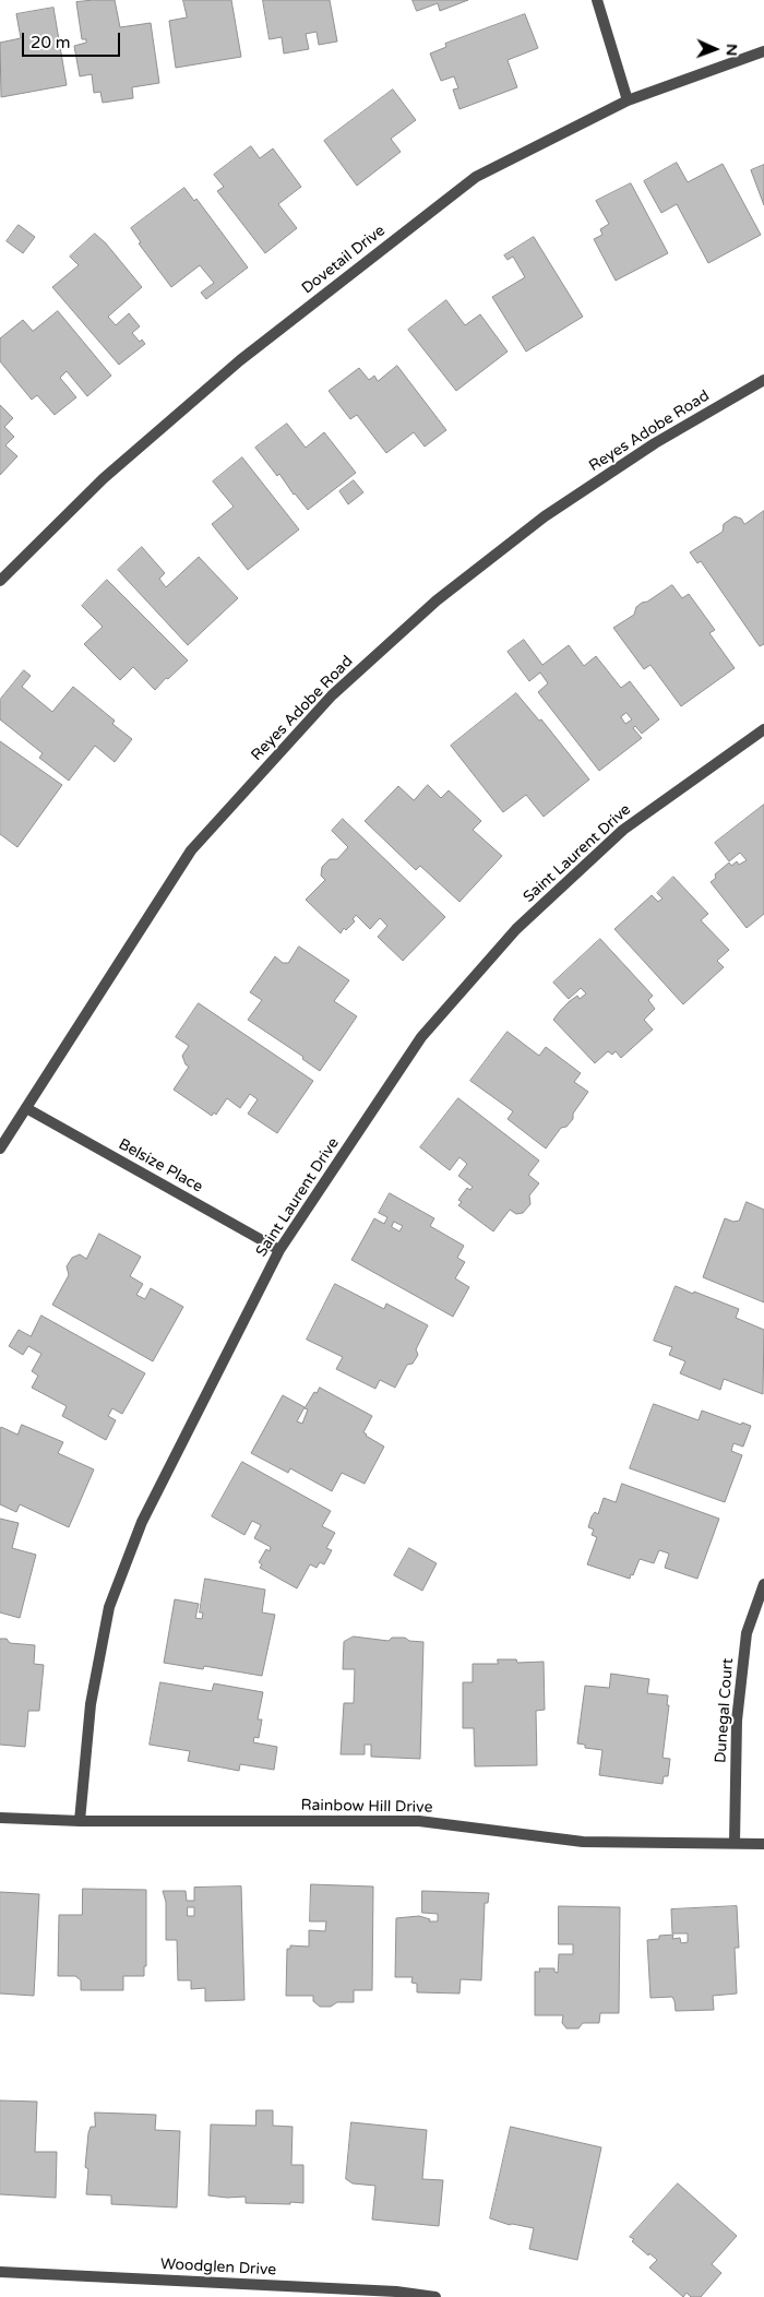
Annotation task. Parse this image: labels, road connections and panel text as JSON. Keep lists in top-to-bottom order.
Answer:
{
  "streets": {
    "street": [
      "Dovetail Drive",
      "Reyes Adobe Road",
      "Saint Laurent Drive",
      "Belsize Place",
      "Dunegal Court",
      "Rainbow Hill Drive",
      "Woodglen Drive"
    ]
  },
  "crossings": [
    ["Reyes Adobe Road", "Belsize Place"],
    ["Saint Laurent Drive", "Belsize Place"],
    ["Saint Laurent Drive", "Rainbow Hill Drive"],
    ["Dunegal Court", "Rainbow Hill Drive"]
  ],
  "scale_bar": "20 m",
  "north": "right"
}
